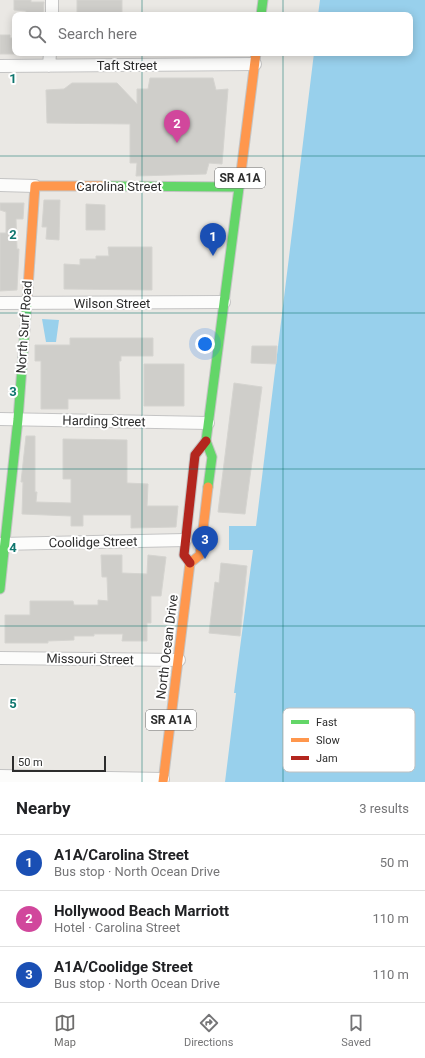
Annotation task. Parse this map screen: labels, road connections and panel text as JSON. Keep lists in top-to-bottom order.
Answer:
{
  "streets": {
    "main road": [
      "SR A1A",
      "Carolina Street",
      "North Surf Road",
      "North Ocean Drive"
    ],
    "street": [
      "Taft Street",
      "Wilson Street",
      "Harding Street",
      "Coolidge Street",
      "Missouri Street"
    ]
  },
  "crossings": [
    ["Taft Street", "North Ocean Drive"],
    ["Carolina Street", "North Surf Road"],
    ["Carolina Street", "North Ocean Drive"],
    ["Wilson Street", "North Surf Road"],
    ["Wilson Street", "North Ocean Drive"],
    ["North Surf Road", "Harding Street"],
    ["North Surf Road", "Coolidge Street"],
    ["Harding Street", "North Ocean Drive"],
    ["Coolidge Street", "North Ocean Drive"],
    ["North Ocean Drive", "Missouri Street"]
  ],
  "legend": ["Fast", "Slow", "Jam"],
  "scale_bar": "50 m",
  "page": {
    "search": "Search here",
    "pins": ["2", "1", "3"],
    "scale": "50 m",
    "heading": ["Nearby", "3 results"],
    "list": [
      {
        "mark": "1",
        "name": "A1A/Carolina Street",
        "note": "Bus stop · North Ocean Drive",
        "value": "50 m"
      },
      {
        "mark": "2",
        "name": "Hollywood Beach Marriott",
        "note": "Hotel · Carolina Street",
        "value": "110 m"
      },
      {
        "mark": "3",
        "name": "A1A/Coolidge Street",
        "note": "Bus stop · North Ocean Drive",
        "value": "110 m"
      }
    ],
    "nav": ["Map", "Directions", "Saved"]
  },
  "grid": {
    "rows": [
      "1",
      "2",
      "3",
      "4",
      "5"
    ]
  }
}
